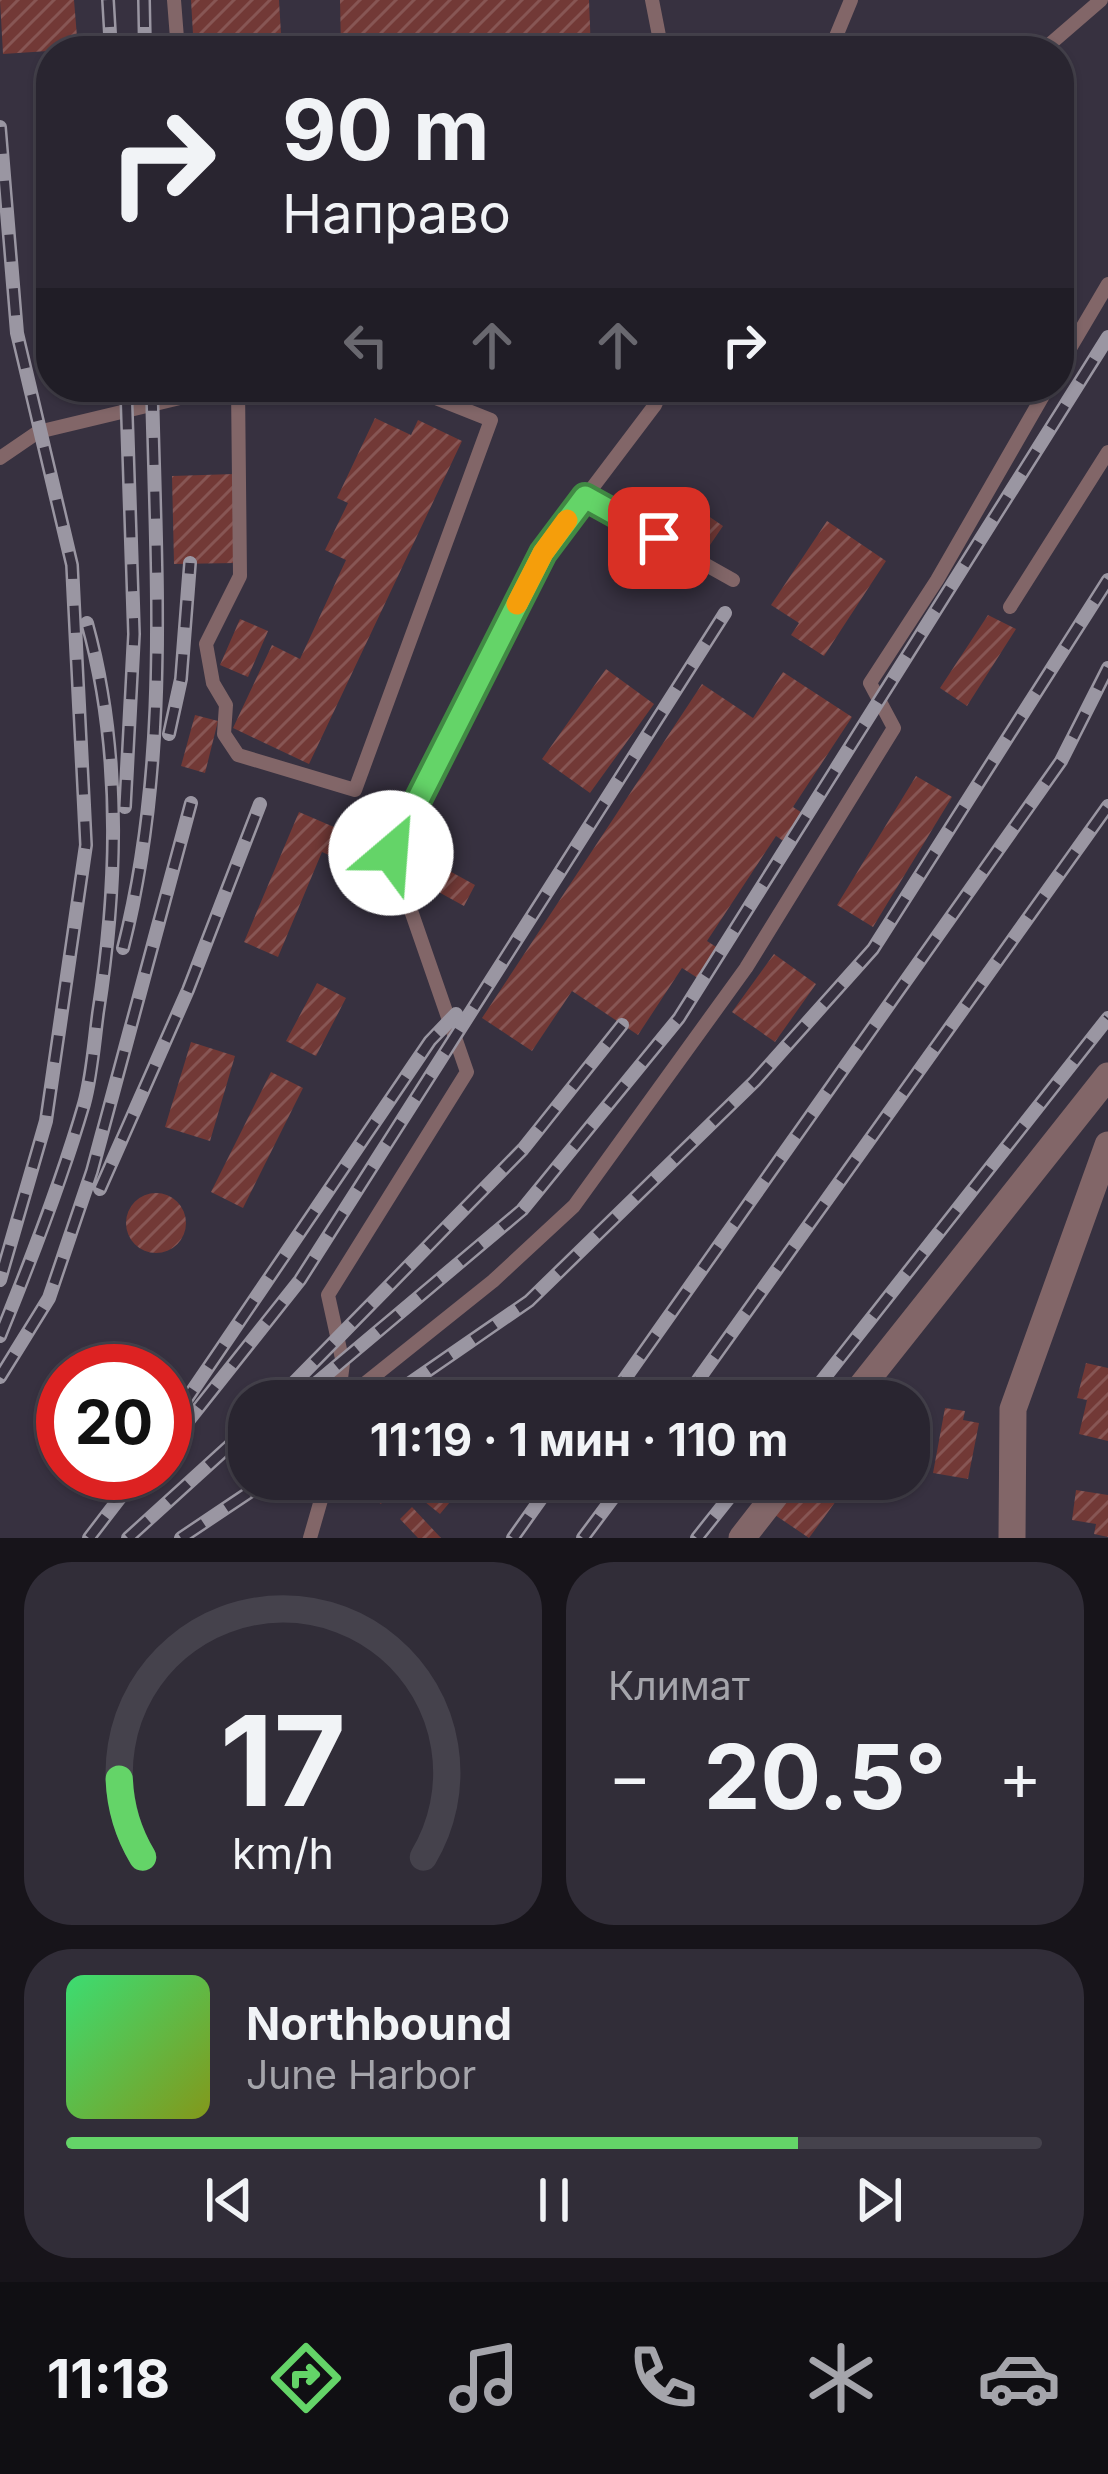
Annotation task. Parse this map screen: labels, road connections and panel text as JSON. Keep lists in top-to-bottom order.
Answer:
{
  "page": {
    "turn": ["90 m", "Направо"],
    "limit": "20",
    "trip": "11:19 · 1 мин · 110 m",
    "tile": "Климат",
    "heat": ["−", "20.5°", "+"],
    "song": ["Northbound", "June Harbor"],
    "tabs": "11:18",
    "gauge": ["17", "km/h"]
  }
}
